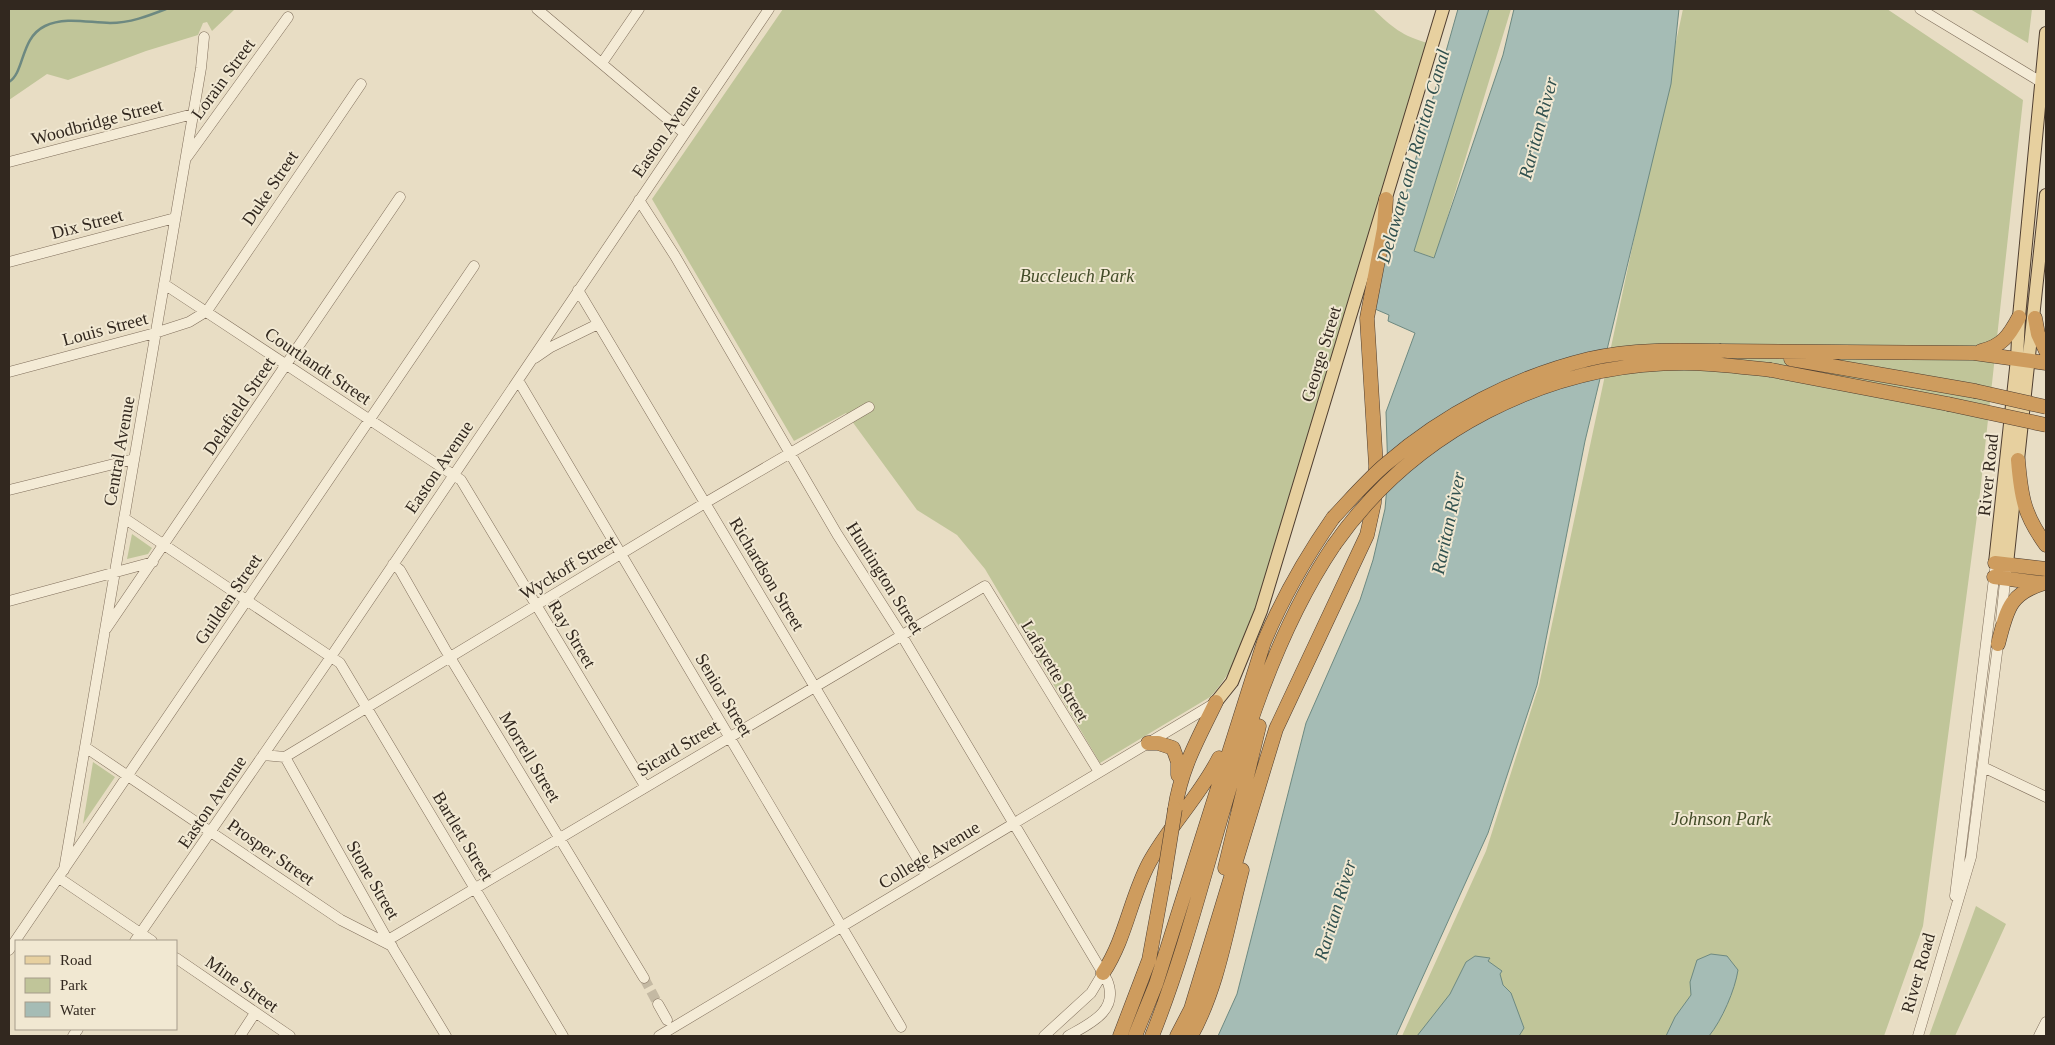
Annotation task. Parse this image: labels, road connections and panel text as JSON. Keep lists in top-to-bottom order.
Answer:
{
  "streets": {
    "main road": ["George Street", "River Road"],
    "street": [
      "Lorain Street",
      "Woodbridge Street",
      "Easton Avenue",
      "Duke Street",
      "Dix Street",
      "Louis Street",
      "Courtlandt Street",
      "Delafield Street",
      "Central Avenue",
      "Wyckoff Street",
      "Richardson Street",
      "Huntington Street",
      "Guilden Street",
      "Ray Street",
      "Lafayette Street",
      "Senior Street",
      "Sicard Street",
      "Morrell Street",
      "Bartlett Street",
      "Prosper Street",
      "College Avenue",
      "Stone Street",
      "Mine Street"
    ]
  },
  "crossings": [
    ["Lorain Street", "Central Avenue"],
    ["Woodbridge Street", "Central Avenue"],
    ["Easton Avenue", "Courtlandt Street"],
    ["Easton Avenue", "Richardson Street"],
    ["Easton Avenue", "Huntington Street"],
    ["Easton Avenue", "Ray Street"],
    ["Easton Avenue", "Senior Street"],
    ["Easton Avenue", "Morrell Street"],
    ["Easton Avenue", "Bartlett Street"],
    ["Easton Avenue", "Prosper Street"],
    ["Duke Street", "Louis Street"],
    ["Duke Street", "Courtlandt Street"],
    ["Dix Street", "Central Avenue"],
    ["Louis Street", "Courtlandt Street"],
    ["Louis Street", "Central Avenue"],
    ["George Street", "College Avenue"],
    ["Courtlandt Street", "Delafield Street"],
    ["Courtlandt Street", "Central Avenue"],
    ["Courtlandt Street", "Guilden Street"],
    ["Courtlandt Street", "Ray Street"],
    ["Delafield Street", "Central Avenue"],
    ["Delafield Street", "Bartlett Street"],
    ["Central Avenue", "Guilden Street"],
    ["Central Avenue", "Bartlett Street"],
    ["Central Avenue", "Prosper Street"],
    ["Wyckoff Street", "Richardson Street"],
    ["Wyckoff Street", "Huntington Street"],
    ["Wyckoff Street", "Ray Street"],
    ["Wyckoff Street", "Senior Street"],
    ["Wyckoff Street", "Morrell Street"],
    ["Wyckoff Street", "Bartlett Street"],
    ["Wyckoff Street", "Stone Street"],
    ["Richardson Street", "Sicard Street"],
    ["Richardson Street", "College Avenue"],
    ["Huntington Street", "Sicard Street"],
    ["Huntington Street", "College Avenue"],
    ["Guilden Street", "Bartlett Street"],
    ["Guilden Street", "Prosper Street"],
    ["Ray Street", "Sicard Street"],
    ["Lafayette Street", "Sicard Street"],
    ["Lafayette Street", "College Avenue"],
    ["Senior Street", "Sicard Street"],
    ["Senior Street", "College Avenue"],
    ["Sicard Street", "Morrell Street"],
    ["Sicard Street", "Bartlett Street"],
    ["Sicard Street", "Prosper Street"],
    ["Sicard Street", "Stone Street"],
    ["Prosper Street", "Stone Street"]
  ],
  "water": ["Raritan River", "Delaware and Raritan Canal"],
  "parks": ["Buccleuch Park", "Johnson Park"],
  "legend": ["Road", "Park", "Water"]
}
